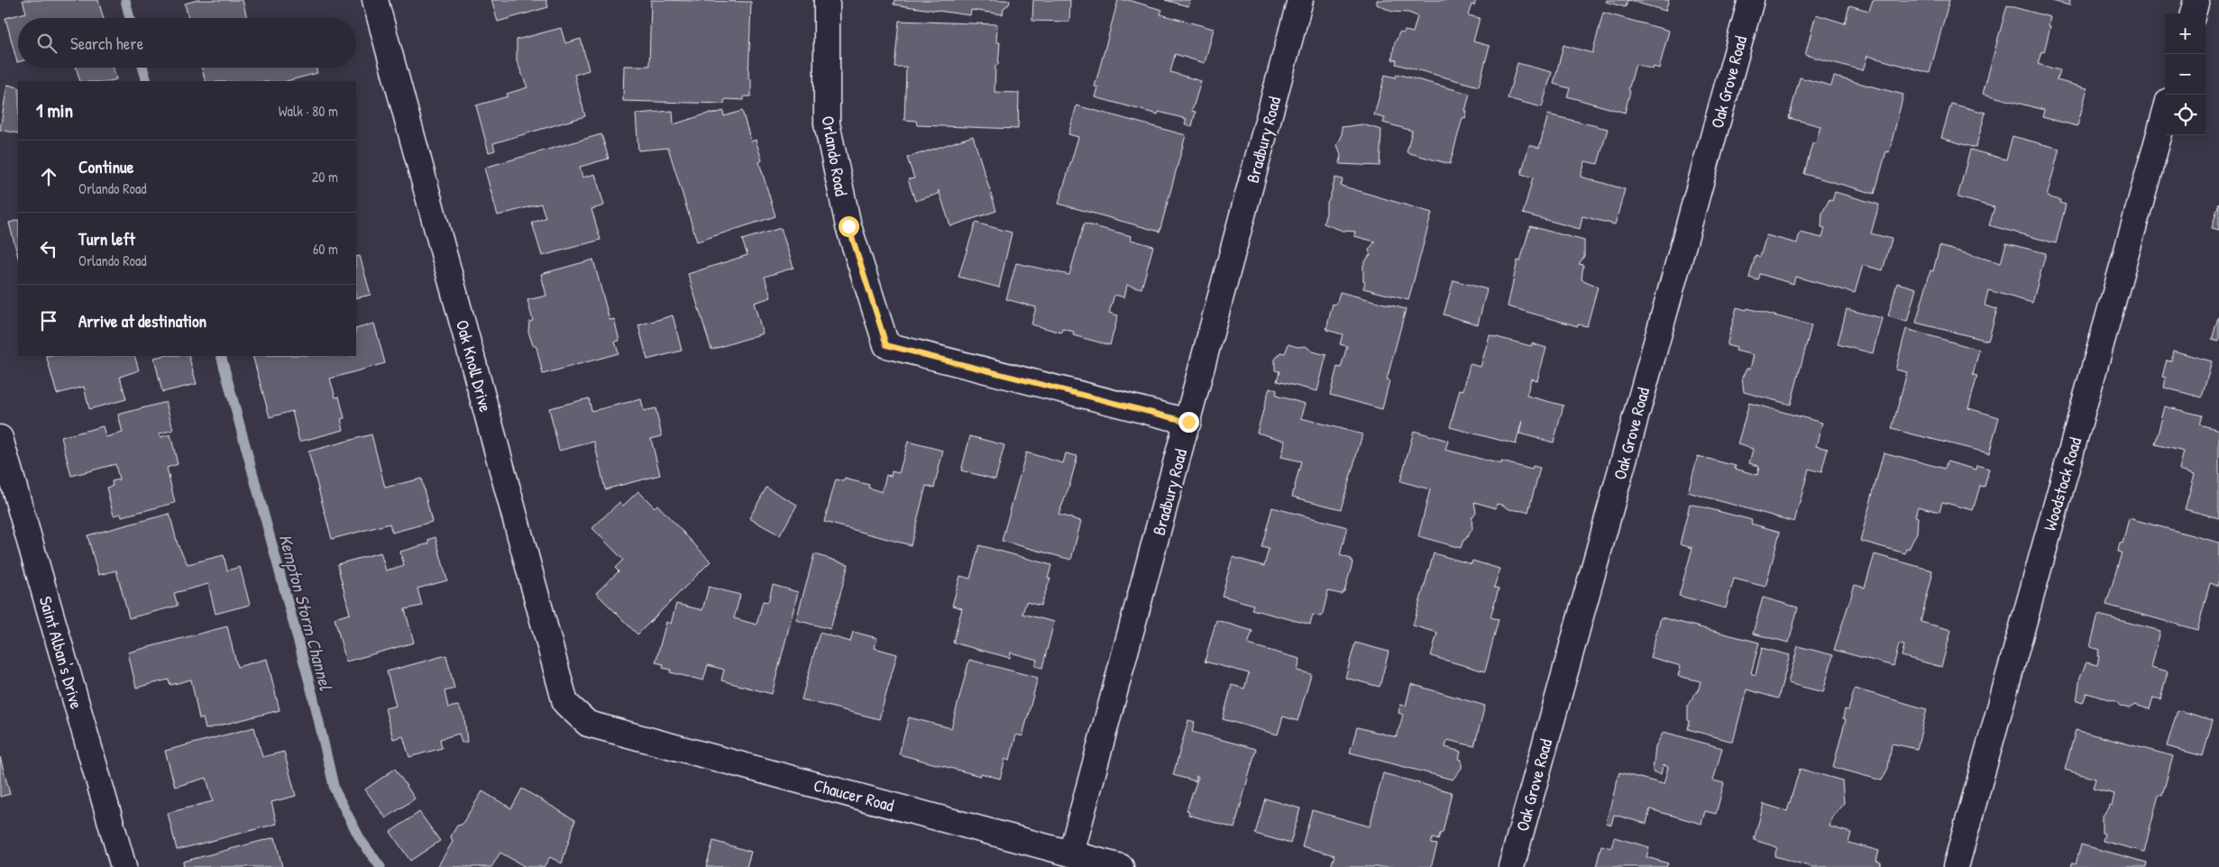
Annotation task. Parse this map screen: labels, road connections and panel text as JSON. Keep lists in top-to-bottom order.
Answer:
{
  "streets": {
    "street": [
      "Oak Grove Road",
      "Bradbury Road",
      "Orlando Road",
      "Oak Knoll Drive",
      "Woodstock Road",
      "Saint Alban's Drive",
      "Chaucer Road"
    ]
  },
  "crossings": [
    ["Bradbury Road", "Orlando Road"],
    ["Bradbury Road", "Chaucer Road"],
    ["Oak Knoll Drive", "Chaucer Road"]
  ],
  "water": ["Kempton Storm Channel"],
  "page": {
    "map_buttons": ["+", "−"],
    "search": "Search here",
    "heading": ["1 min", "Walk · 80 m"],
    "list": [
      ["Continue", "Orlando Road", "20 m"],
      ["Turn left", "Orlando Road", "60 m"],
      "Arrive at destination"
    ]
  }
}
